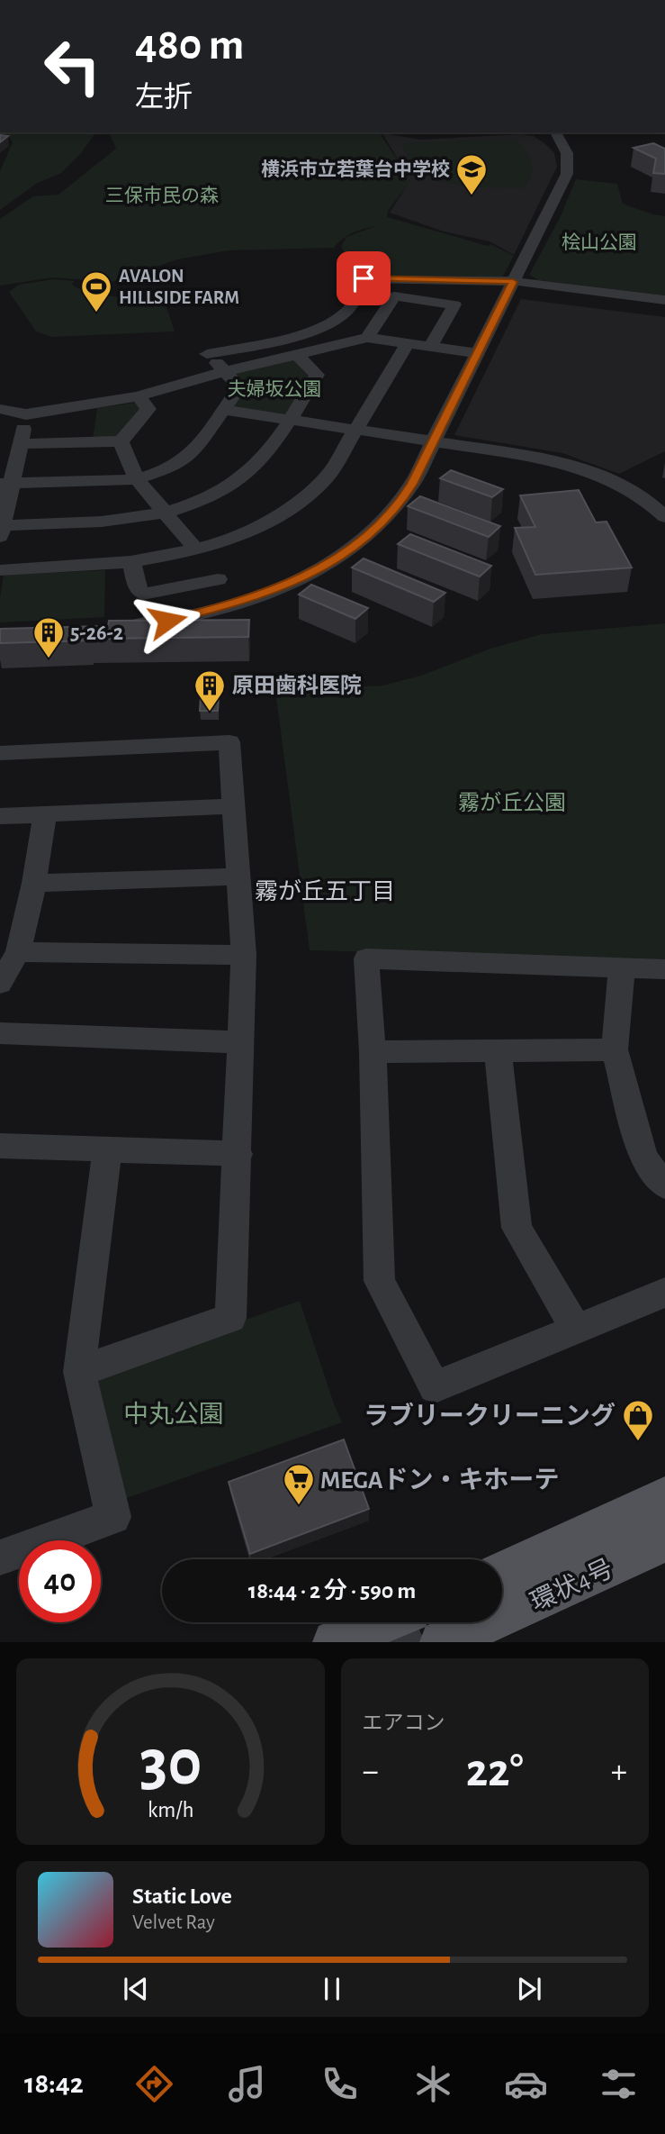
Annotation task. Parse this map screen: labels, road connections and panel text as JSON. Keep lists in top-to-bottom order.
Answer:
{
  "streets": {
    "main road": ["環状4号"]
  },
  "districts": ["霧が丘五丁目"],
  "parks": [
    "三保市民の森",
    "桧山公園",
    "夫婦坂公園",
    "霧が丘公園",
    "中丸公園"
  ],
  "places": {
    "school or university": ["横浜市立若葉台中学校"],
    "sports": ["AVALON HILLSIDE FARM"],
    "building": ["5-26-2", "原田歯科医院"],
    "shop": ["ラブリークリーニング"],
    "supermarket": ["MEGAドン・キホーテ"]
  },
  "page": {
    "turn": ["480 m", "左折"],
    "limit": "40",
    "trip": "18:44 · 2 分 · 590 m",
    "tile": "エアコン",
    "heat": ["−", "22°", "+"],
    "song": ["Static Love", "Velvet Ray"],
    "tabs": "18:42",
    "gauge": ["30", "km/h"]
  }
}
